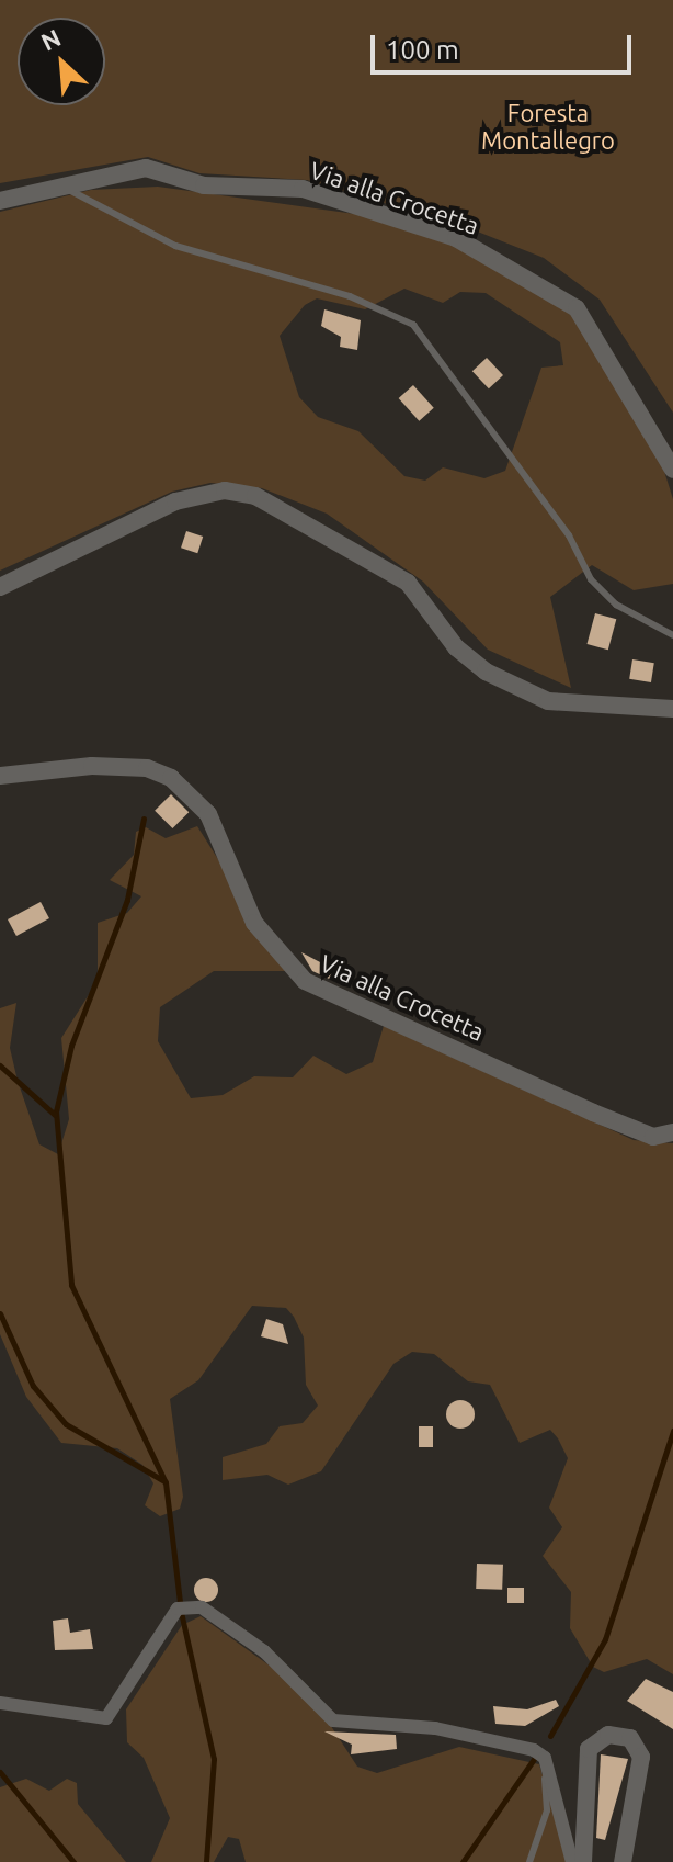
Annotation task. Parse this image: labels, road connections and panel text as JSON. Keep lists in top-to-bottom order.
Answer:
{
  "streets": {
    "street": ["Via alla Crocetta"]
  },
  "parks": ["Foresta Montallegro"],
  "scale_bar": "100 m",
  "north": "top left"
}
